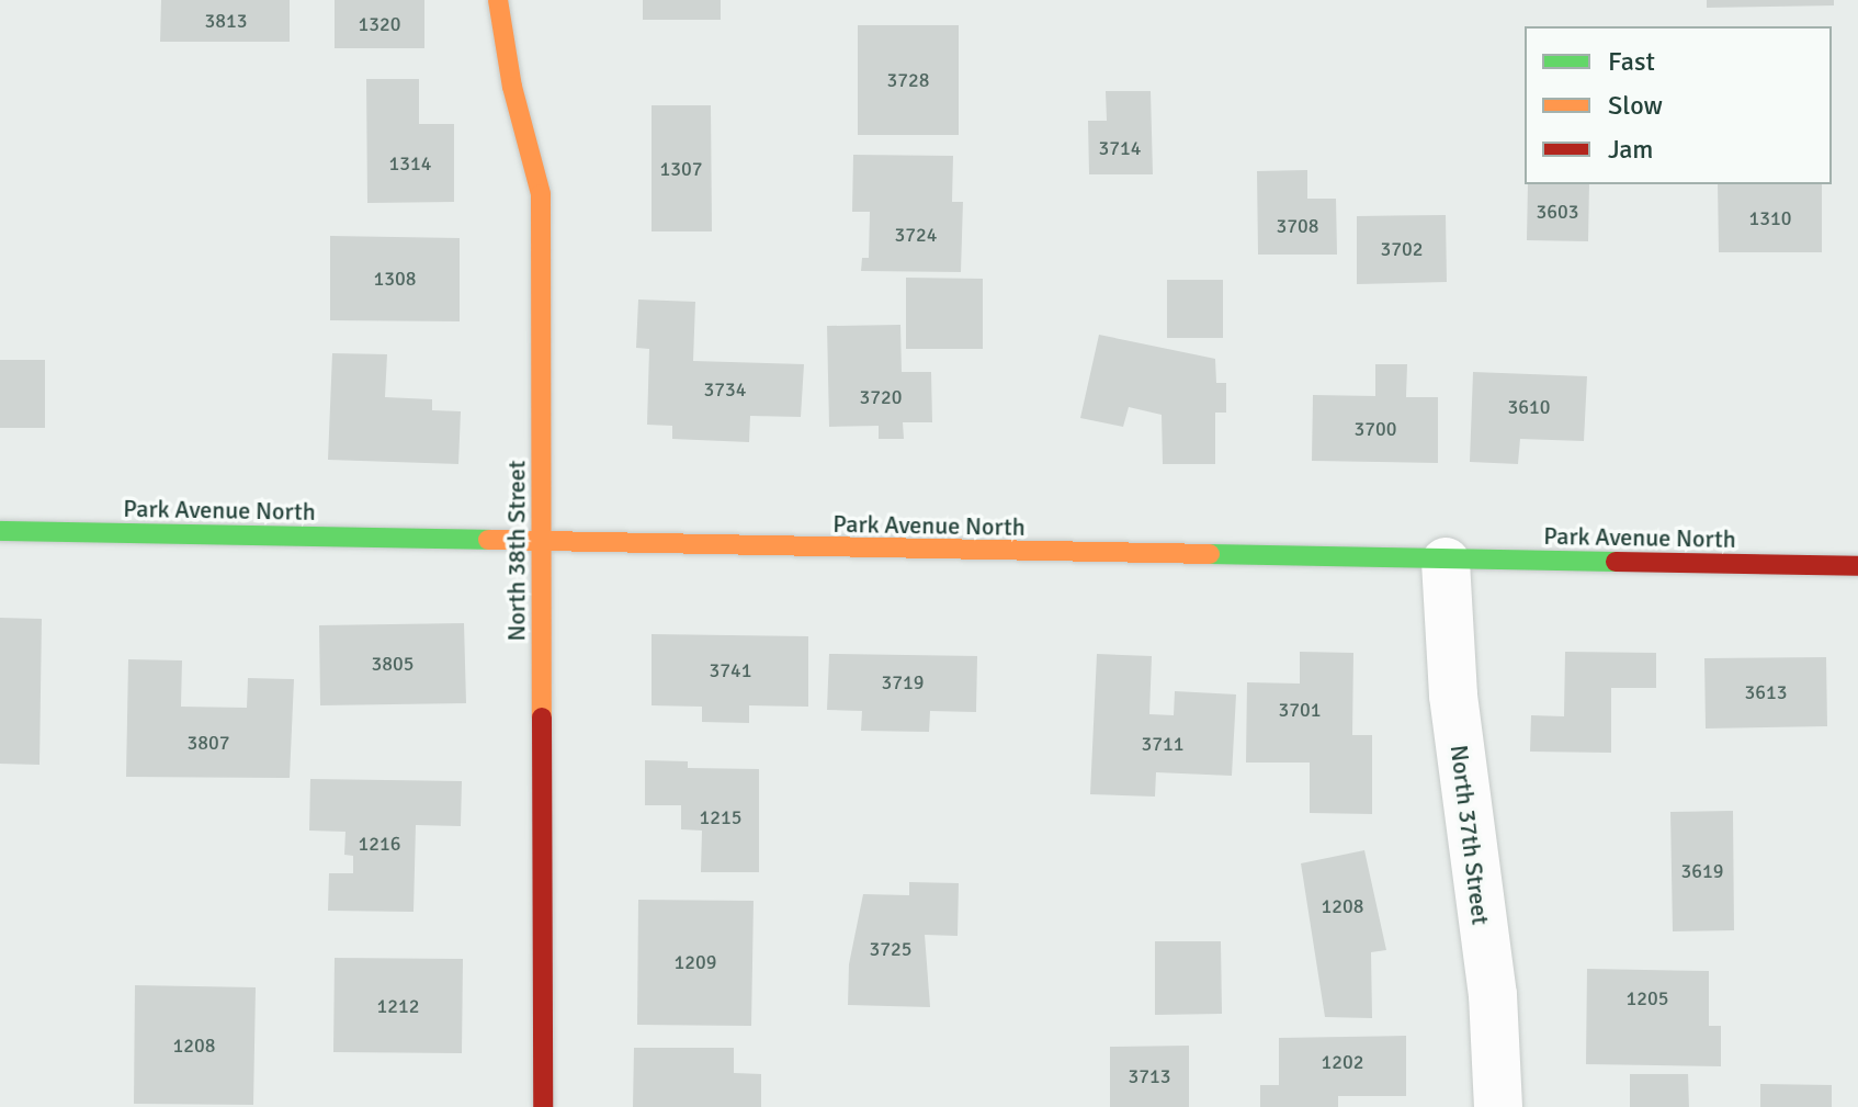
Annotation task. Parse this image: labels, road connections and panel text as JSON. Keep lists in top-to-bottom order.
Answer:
{
  "streets": {
    "street": ["Park Avenue North", "North 38th Street", "North 37th Street"]
  },
  "crossings": [
    ["Park Avenue North", "North 38th Street"],
    ["Park Avenue North", "North 37th Street"]
  ],
  "house_numbers": [
    "3813",
    "1320",
    "3728",
    "3714",
    "1314",
    "1307",
    "3603",
    "1310",
    "3708",
    "3724",
    "3702",
    "1308",
    "3734",
    "3720",
    "3610",
    "3700",
    "3805",
    "3741",
    "3719",
    "3613",
    "3701",
    "3807",
    "3711",
    "1215",
    "1216",
    "3619",
    "1208",
    "3725",
    "1209",
    "1205",
    "1212",
    "1208",
    "1202",
    "3713"
  ],
  "legend": ["Fast", "Slow", "Jam"]
}
